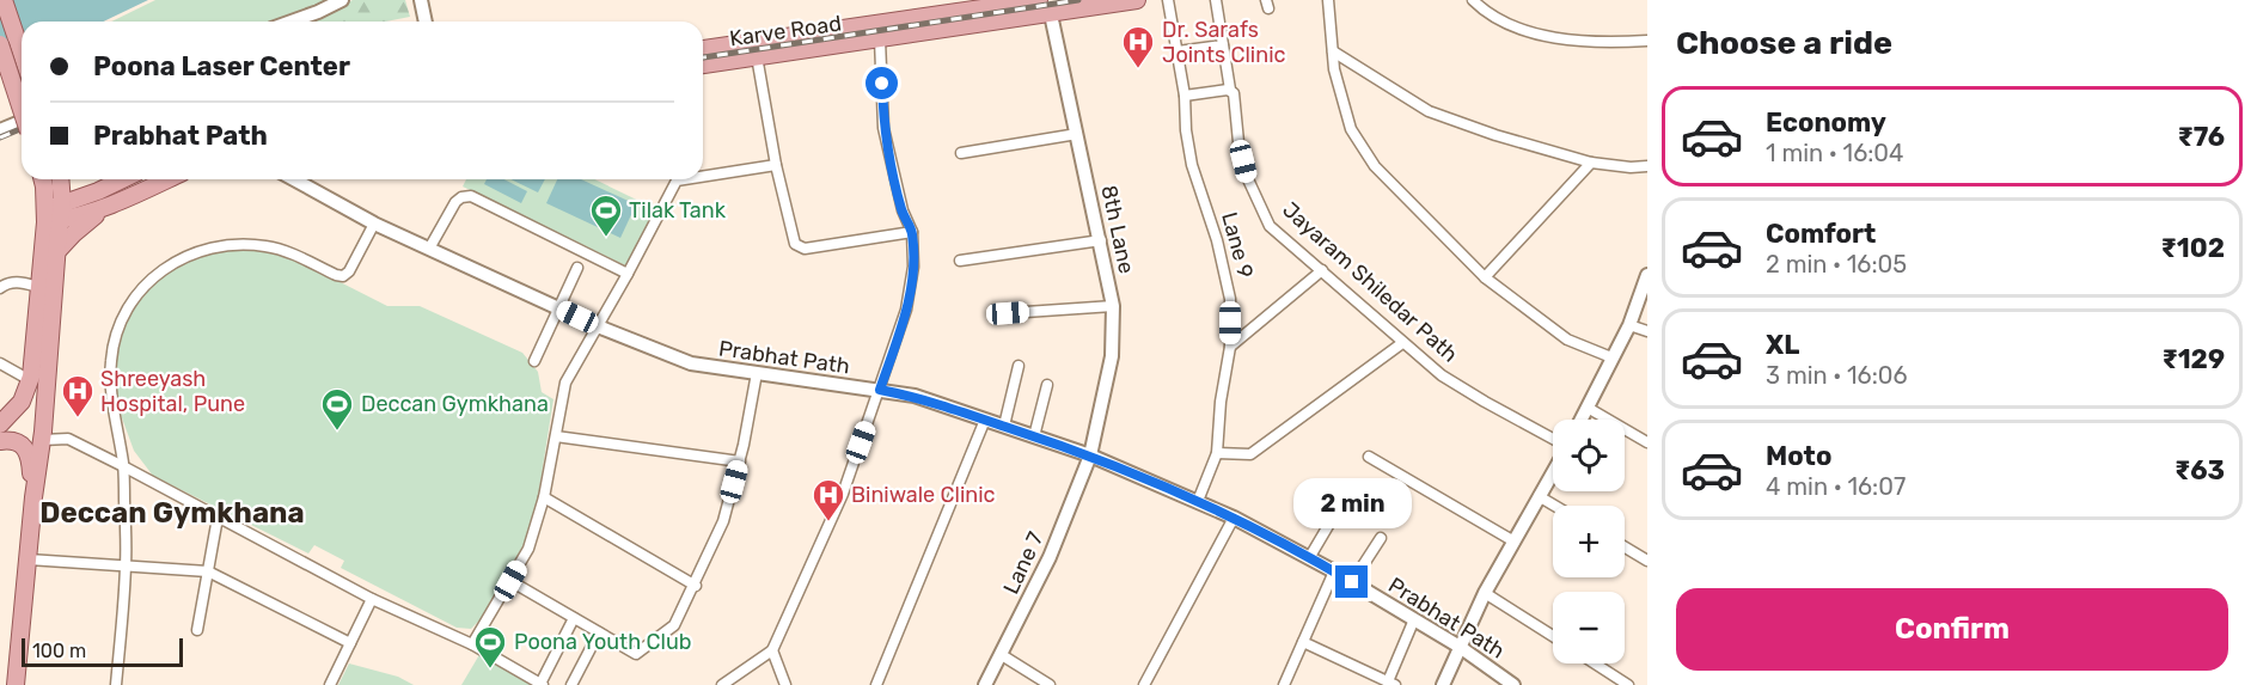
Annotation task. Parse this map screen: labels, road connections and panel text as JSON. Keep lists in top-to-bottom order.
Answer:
{
  "streets": {
    "main road": ["Karve Road"],
    "street": [
      "8th Lane",
      "Lane 9",
      "Jayaram Shiledar Path",
      "Prabhat Path",
      "Lane 7"
    ]
  },
  "crossings": [
    ["Karve Road", "8th Lane"],
    ["8th Lane", "Prabhat Path"],
    ["8th Lane", "Lane 7"],
    ["Lane 9", "Prabhat Path"],
    ["Prabhat Path", "Lane 7"]
  ],
  "districts": ["Deccan Gymkhana"],
  "places": {
    "hospital": ["Dr. Sarafs Joints Clinic", "Shreeyash Hospital, Pune", "Biniwale Clinic"],
    "sports": ["Tilak Tank", "Deccan Gymkhana", "Poona Youth Club"]
  },
  "scale_bar": "100 m",
  "page": {
    "heading": "Choose a ride",
    "banner": ["Poona Laser Center", "Prabhat Path"],
    "list": [
      {
        "name": "Economy",
        "note": "1 min · 16:04",
        "value": "₹76"
      },
      {
        "name": "Comfort",
        "note": "2 min · 16:05",
        "value": "₹102"
      },
      {
        "name": "XL",
        "note": "3 min · 16:06",
        "value": "₹129"
      },
      {
        "name": "Moto",
        "note": "4 min · 16:07",
        "value": "₹63"
      }
    ],
    "map_buttons": ["+", "−"],
    "bubble": "2 min",
    "buttons": "Confirm",
    "scale": "100 m"
  }
}
